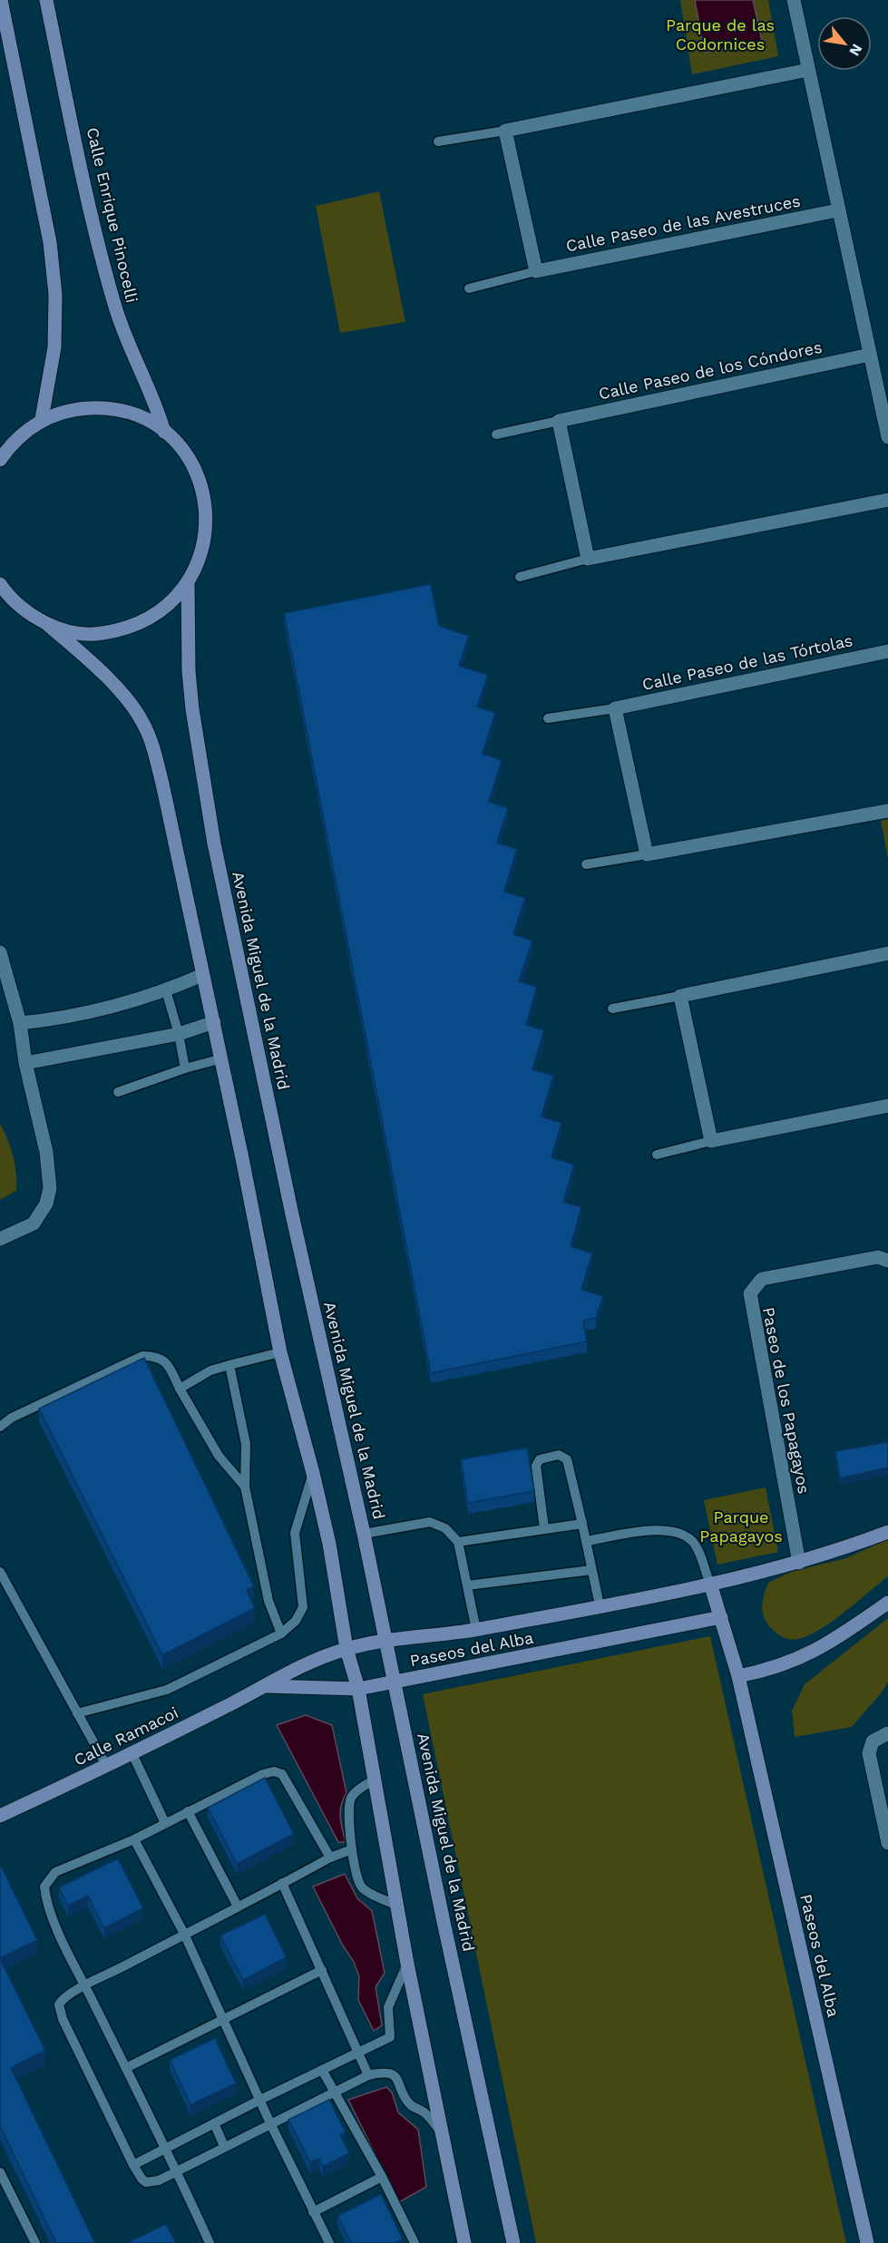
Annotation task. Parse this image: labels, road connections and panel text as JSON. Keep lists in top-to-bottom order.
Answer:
{
  "streets": {
    "main road": [
      "Calle Enrique Pinocelli",
      "Avenida Miguel de la Madrid",
      "Paseos del Alba",
      "Calle Ramacoi"
    ],
    "street": [
      "Calle Paseo de las Avestruces",
      "Calle Paseo de los Cóndores",
      "Calle Paseo de las Tórtolas",
      "Paseo de los Papagayos"
    ]
  },
  "crossings": [
    ["Avenida Miguel de la Madrid", "Paseos del Alba"],
    ["Paseo de los Papagayos", "Paseos del Alba"],
    ["Paseos del Alba", "Calle Ramacoi"]
  ],
  "parks": ["Parque de las Codornices", "Parque Papagayos"],
  "north": "bottom right"
}
